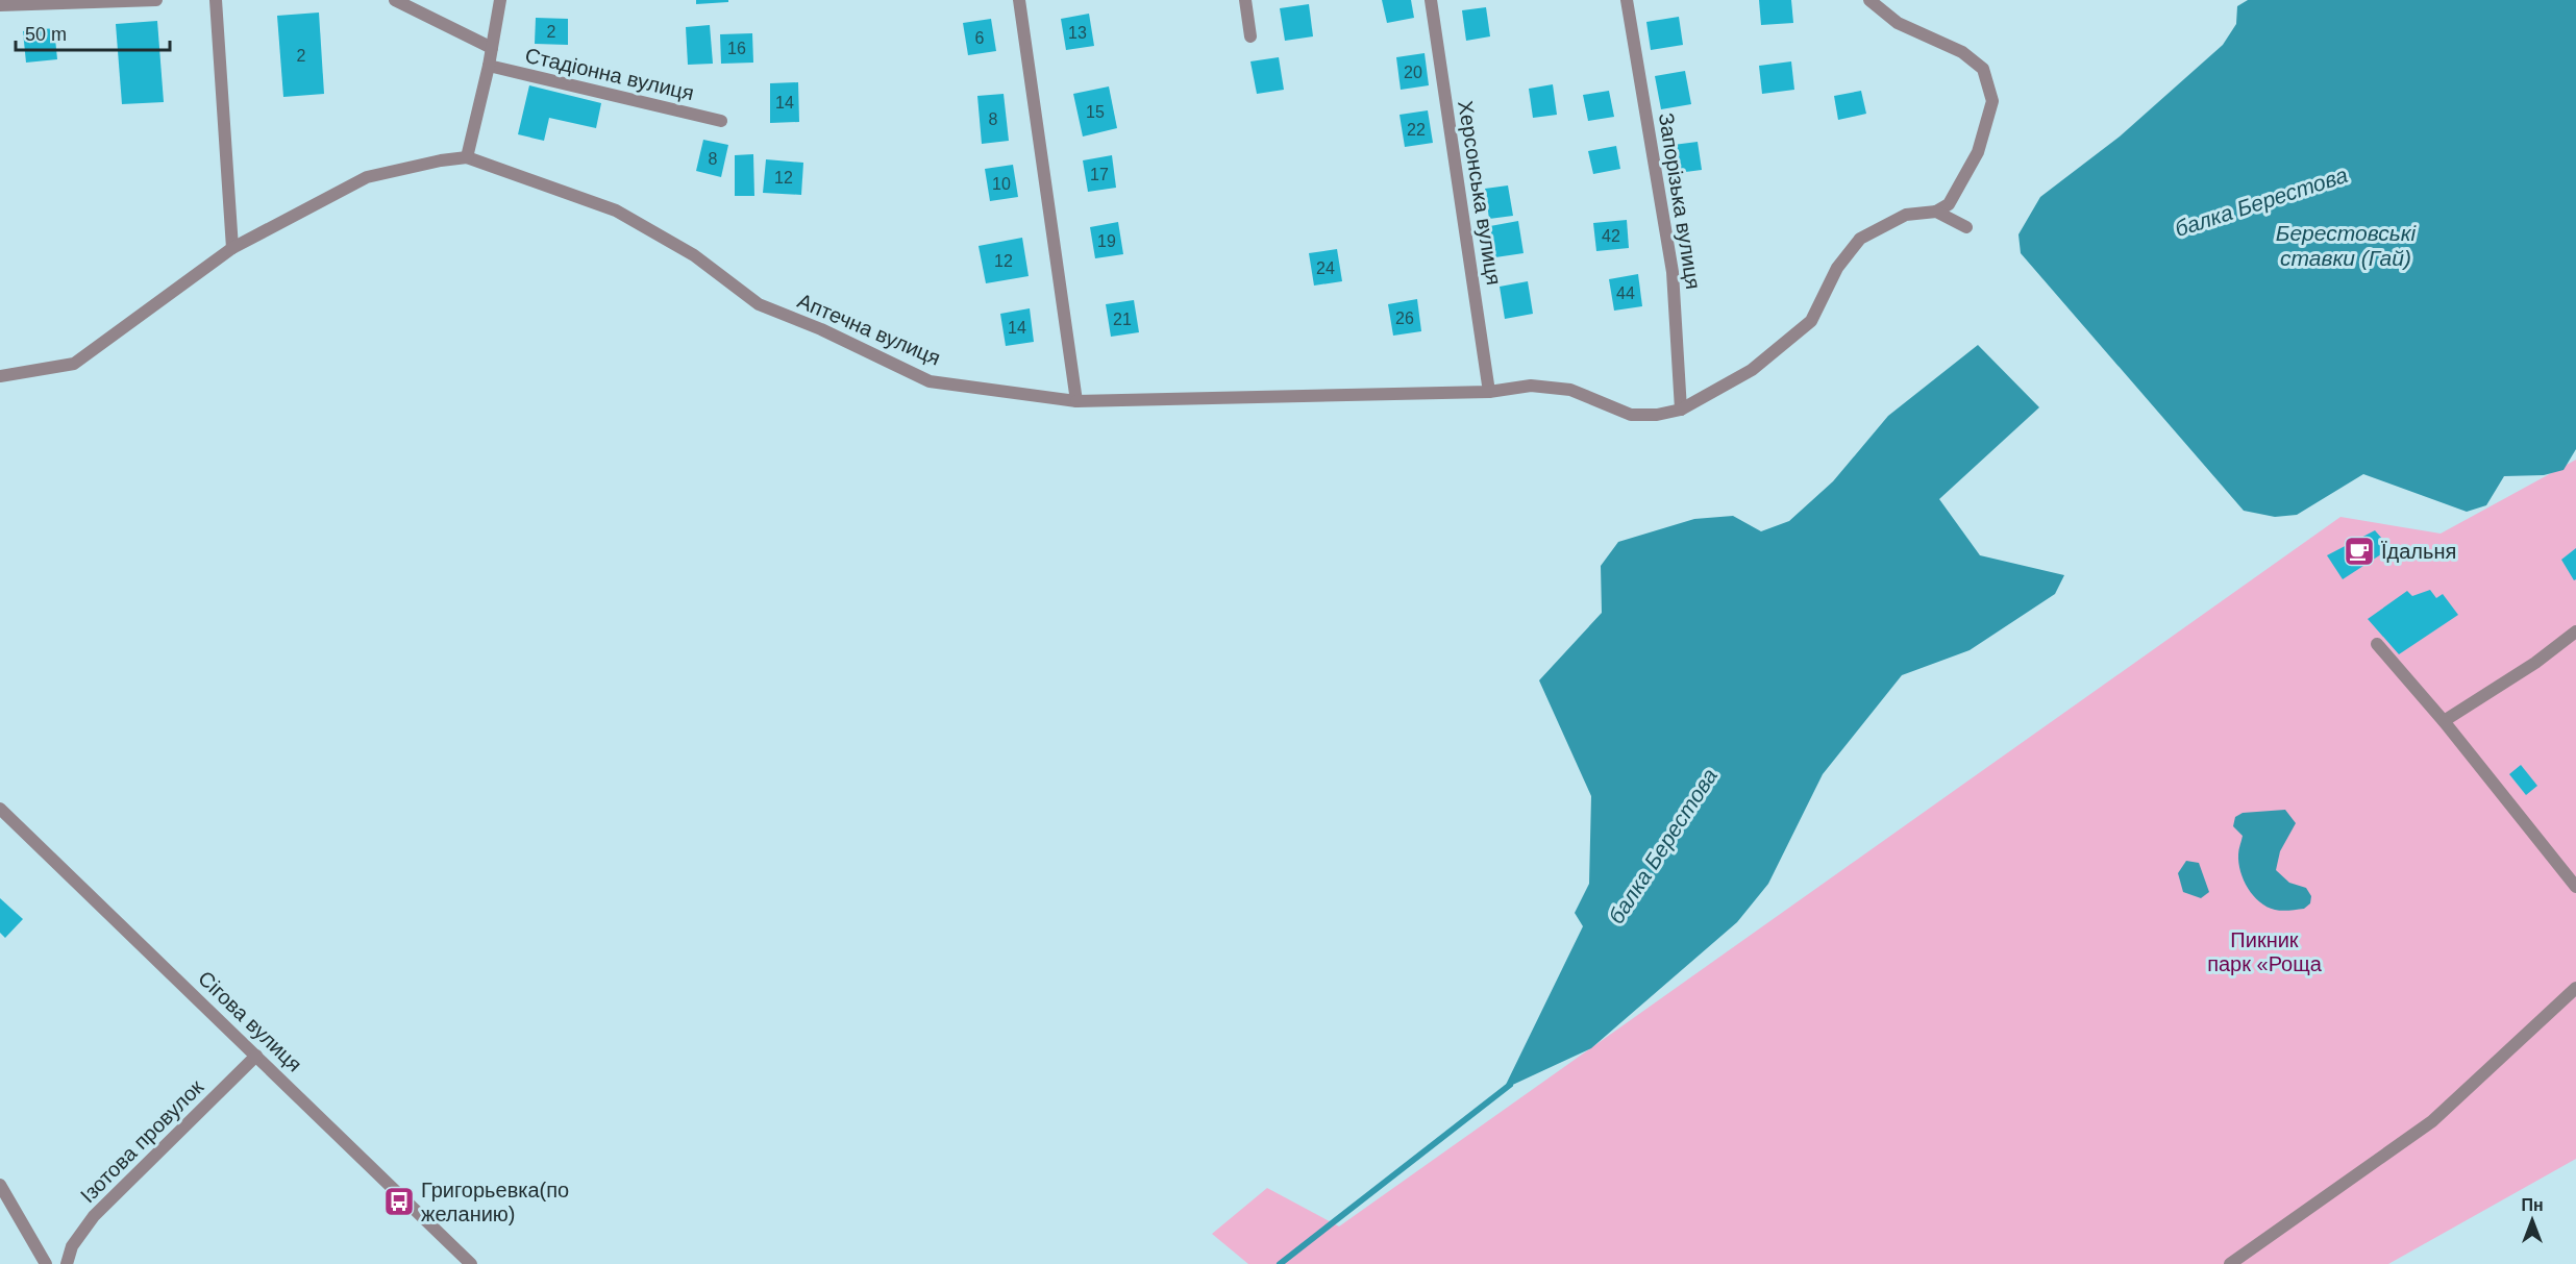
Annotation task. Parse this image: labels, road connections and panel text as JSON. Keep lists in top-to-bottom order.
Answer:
{
  "streets": {
    "street": [
      "Стадіонна вулиця",
      "Херсонська вулиця",
      "Запорізька вулиця",
      "Аптечна вулиця",
      "Сігова вулиця",
      "Ізотова провулок"
    ]
  },
  "crossings": [
    ["Херсонська вулиця", "Аптечна вулиця"],
    ["Запорізька вулиця", "Аптечна вулиця"],
    ["Сігова вулиця", "Ізотова провулок"]
  ],
  "water": ["балка Берестова", "Берестовські ставки (Гай)"],
  "parks": ["Пикник парк «Роща"],
  "places": {
    "cafe": ["Їдальня"],
    "bus stop": ["Григорьевка(по желанию)"]
  },
  "house_numbers": [
    "2",
    "13",
    "6",
    "16",
    "2",
    "20",
    "14",
    "15",
    "8",
    "22",
    "8",
    "17",
    "12",
    "10",
    "42",
    "19",
    "12",
    "24",
    "44",
    "26",
    "21",
    "14"
  ],
  "scale_bar": "50 m",
  "north": "top"
}
